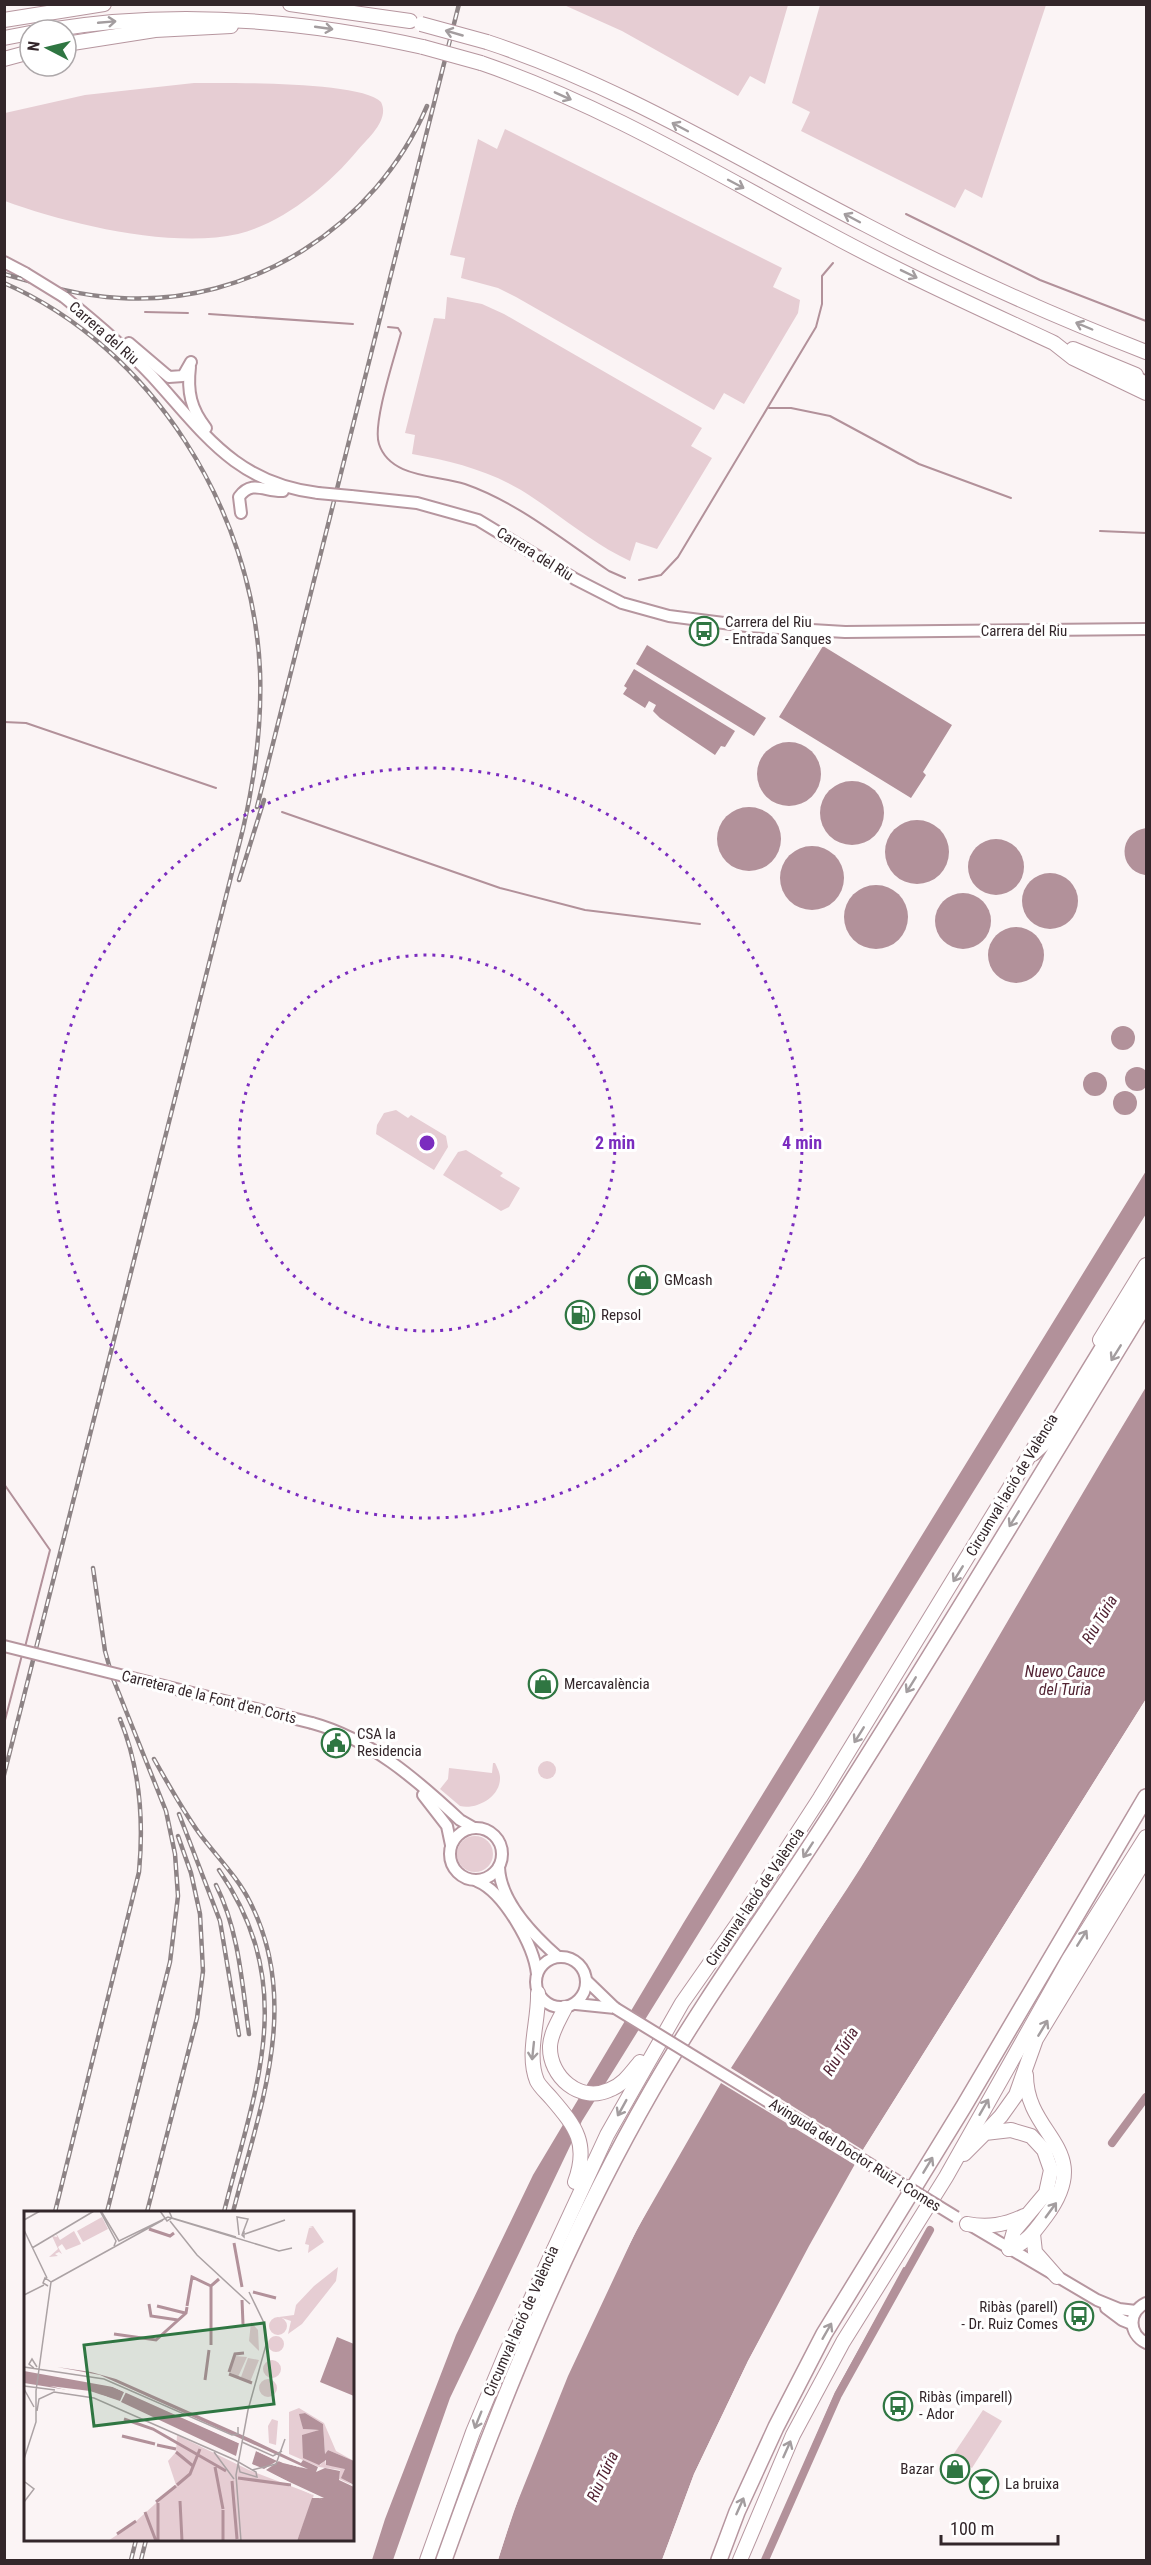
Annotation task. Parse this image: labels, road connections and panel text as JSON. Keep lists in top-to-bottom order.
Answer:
{
  "streets": {
    "highway": ["Circumval·lació de València"],
    "street": ["Carrera del Riu", "Carretera de la Font d'en Corts", "Avinguda del Doctor Ruiz i Comes"]
  },
  "one_way": ["Circumval·lació de València"],
  "water": ["Riu Túria", "Nuevo Cauce del Turia"],
  "places": {
    "bus stop": ["Carrera del Riu - Entrada Sanques", "Ribàs (parell) - Dr. Ruiz Comes", "Ribàs (imparell) - Ador"],
    "shop": ["GMcash", "Mercavalència", "Bazar"],
    "fuel station": ["Repsol"],
    "public building": ["CSA la Residencia"],
    "bar": ["La bruixa"]
  },
  "scale_bar": "100 m",
  "north": "left",
  "rings": ["2 min", "4 min"]
}
